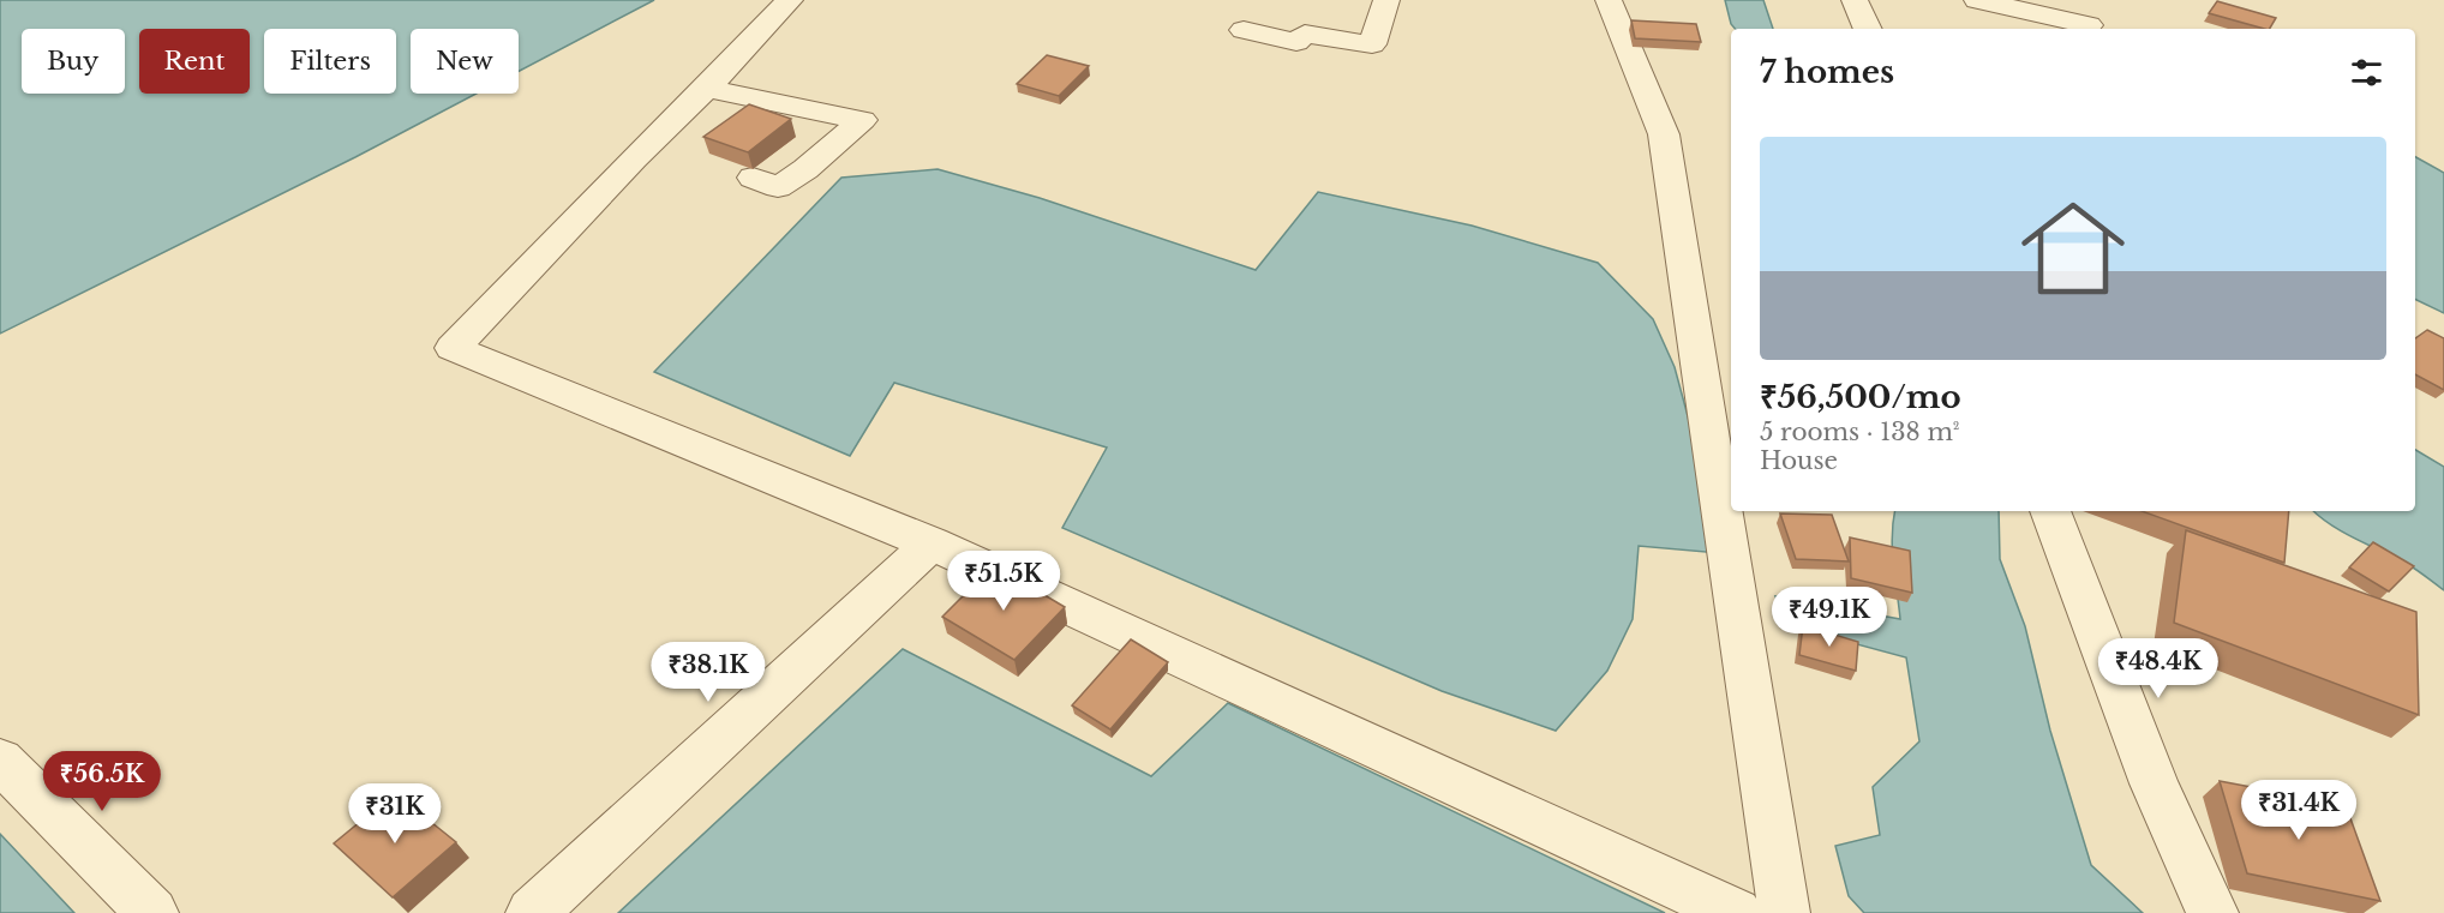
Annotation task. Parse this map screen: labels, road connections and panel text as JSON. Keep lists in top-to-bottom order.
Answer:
{
  "page": {
    "chip": [
      "Buy",
      "Rent",
      "Filters",
      "New"
    ],
    "heading": "7 homes",
    "list": [
      {
        "name": "₹56,500/mo",
        "note": "5 rooms · 138 m² · House"
      }
    ],
    "price": [
      "₹51.5K",
      "₹49.1K",
      "₹48.4K",
      "₹38.1K",
      "₹56.5K",
      "₹31.4K",
      "₹31K"
    ]
  }
}
